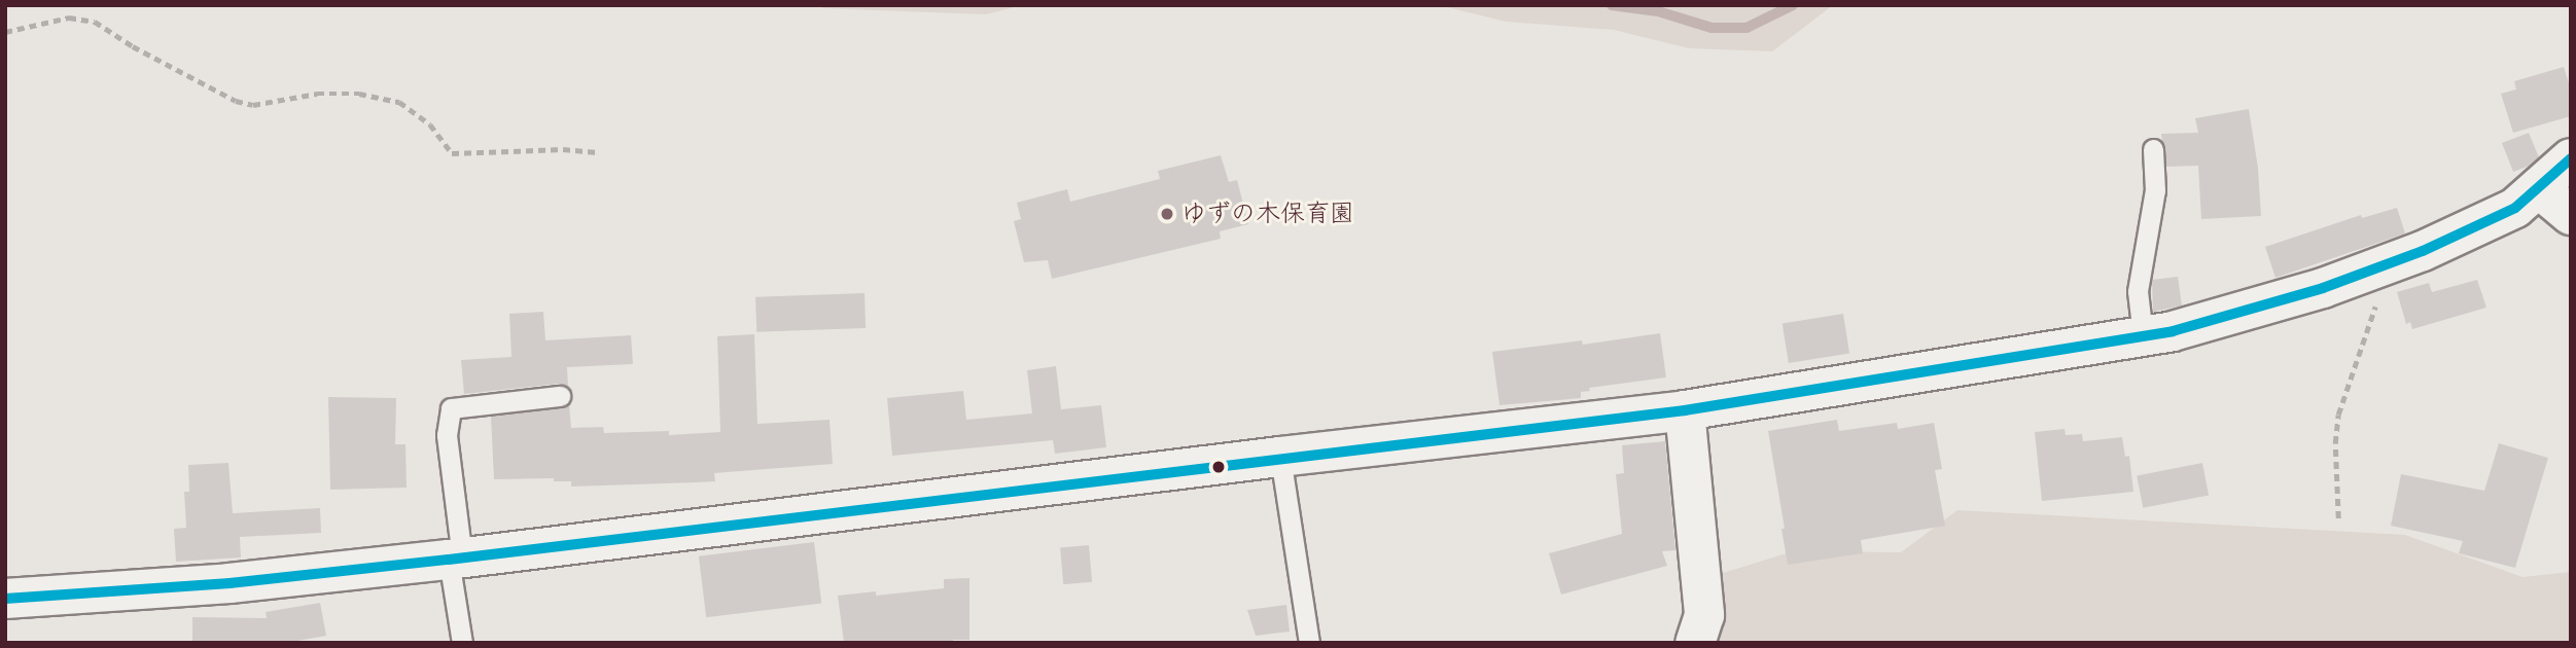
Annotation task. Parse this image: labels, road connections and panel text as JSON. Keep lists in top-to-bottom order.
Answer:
{
  "places": ["ゆずの木保育園"]
}
